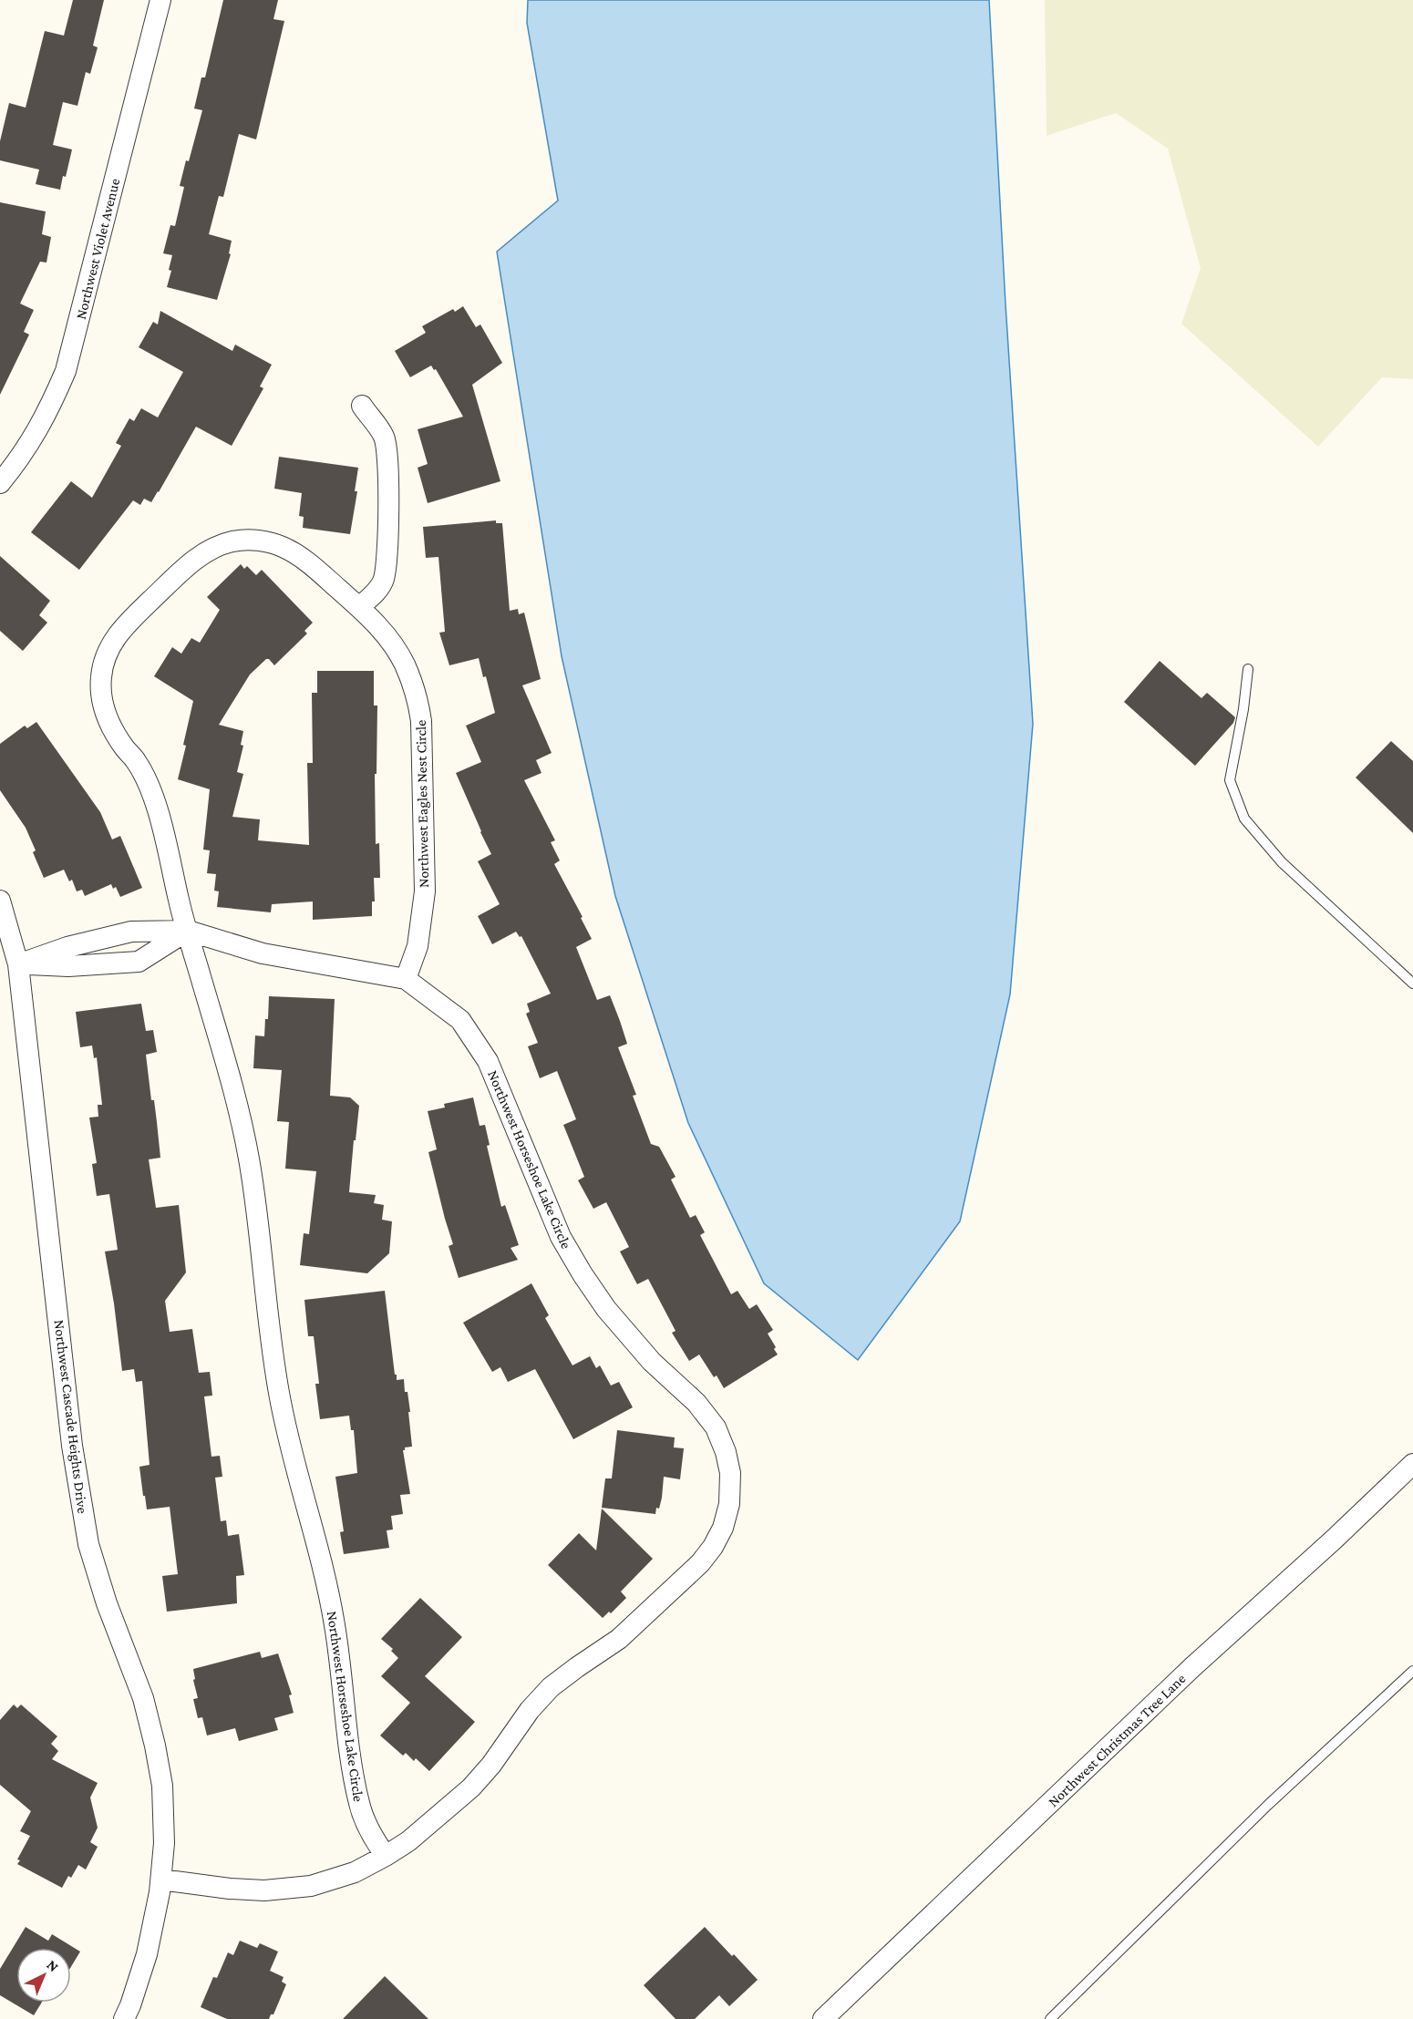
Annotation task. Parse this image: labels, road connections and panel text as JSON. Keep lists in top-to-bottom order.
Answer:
{
  "streets": {
    "street": [
      "Northwest Violet Avenue",
      "Northwest Eagles Nest Circle",
      "Northwest Horseshoe Lake Circle",
      "Northwest Cascade Heights Drive",
      "Northwest Christmas Tree Lane"
    ]
  },
  "crossings": [
    ["Northwest Eagles Nest Circle", "Northwest Horseshoe Lake Circle"]
  ],
  "north": "top right"
}
